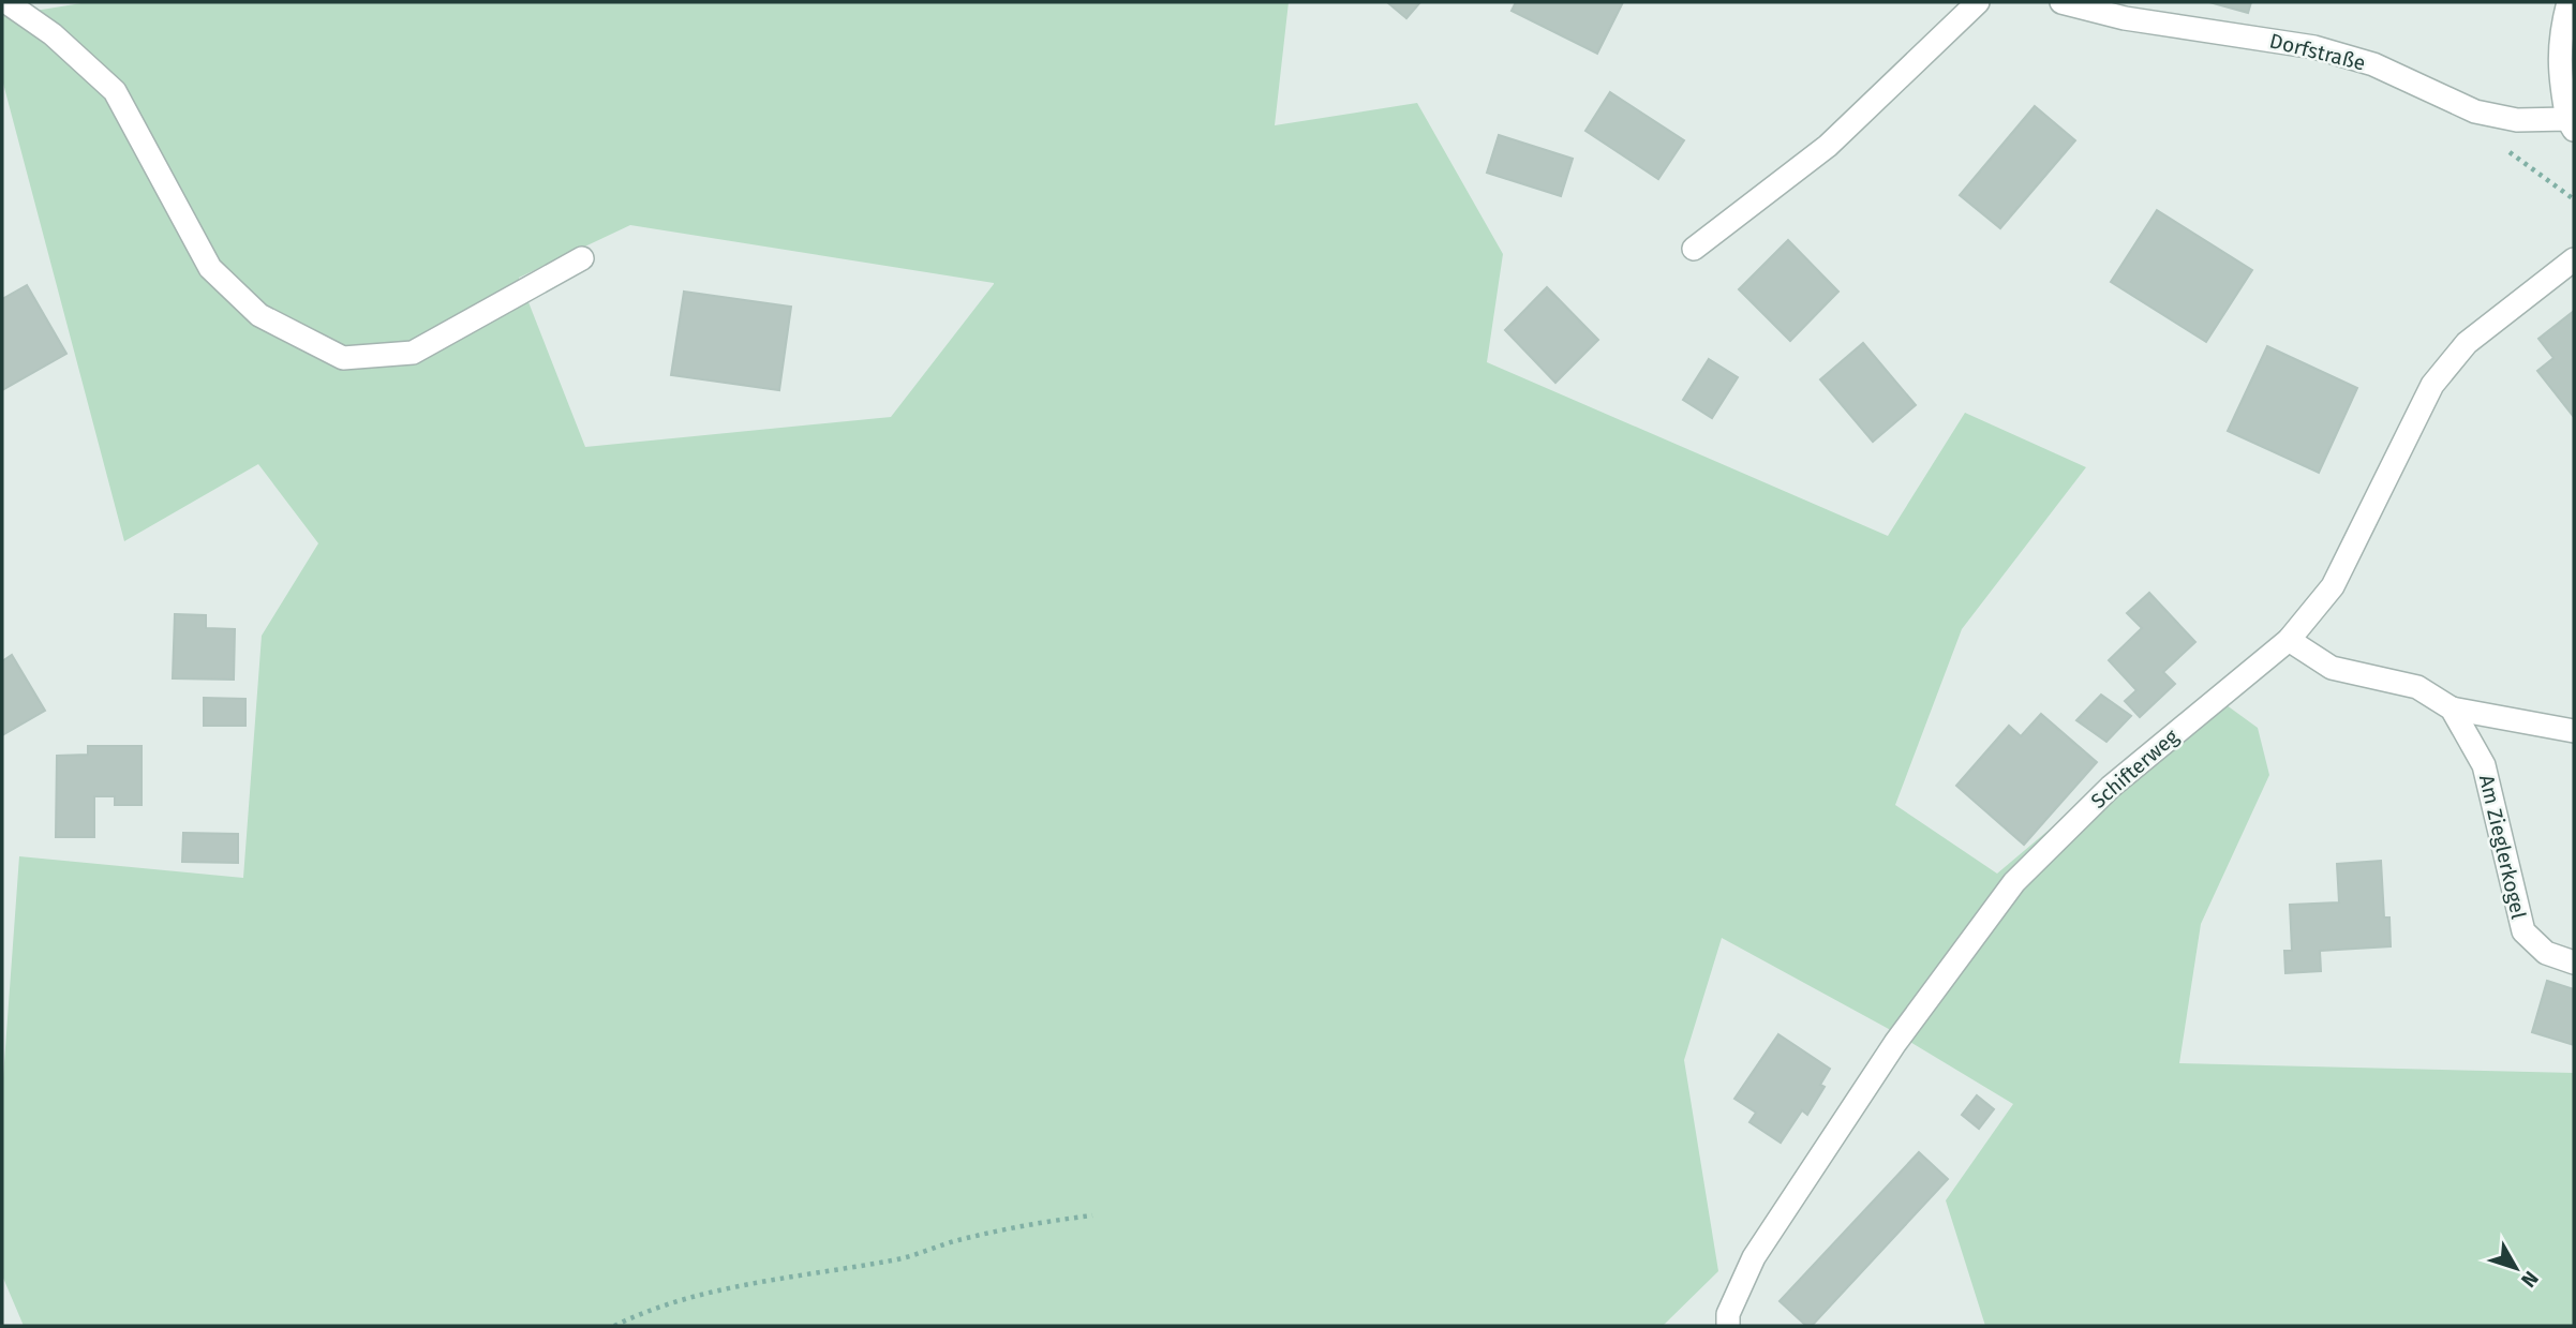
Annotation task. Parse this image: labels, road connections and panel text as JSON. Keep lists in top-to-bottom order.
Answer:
{
  "streets": {
    "street": ["Dorfstraße", "Schifterweg", "Am Zieglerkogel"]
  },
  "crossings": [
    ["Schifterweg", "Am Zieglerkogel"]
  ],
  "north": "bottom right"
}
